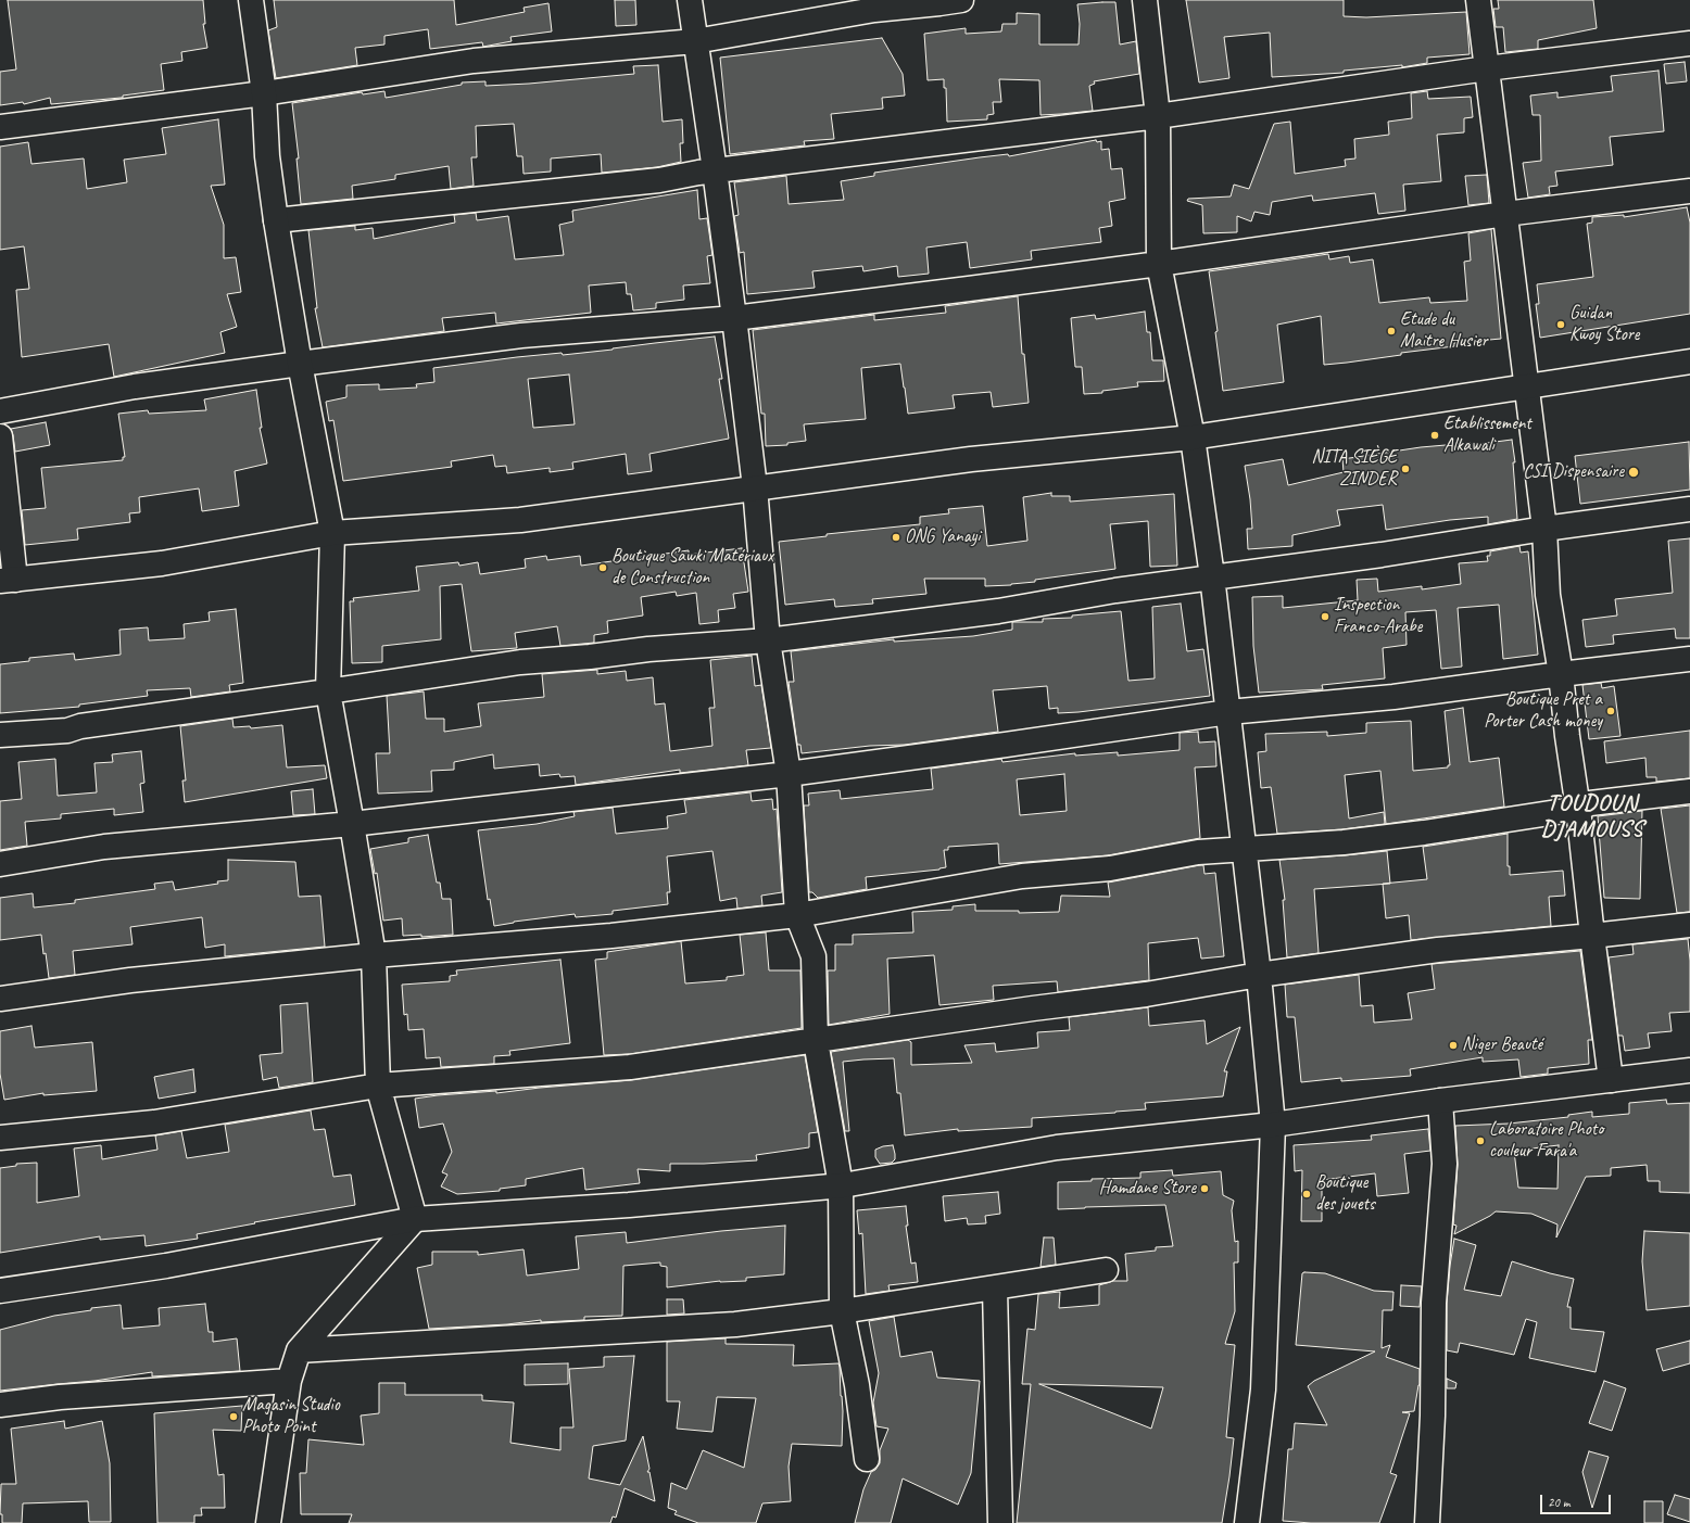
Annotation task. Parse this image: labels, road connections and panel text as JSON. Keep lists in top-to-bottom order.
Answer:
{
  "districts": ["TOUDOUN DJAMOUSS"],
  "places": [
    "Guidan Kwoy Store",
    "Etude du Maitre Husier",
    "Etablissement Alkawali",
    "NITA SIÈGE ZINDER",
    "CSI Dispensaire",
    "ONG Yanayi",
    "Boutique Sawki Matériaux de Construction",
    "Inspection Franco-Arabe",
    "Boutique Pret a Porter Cash money",
    "Niger Beauté",
    "Laboratoire Photo couleur Fara'a",
    "Hamdane Store",
    "Boutique des jouets",
    "Magasin Studio Photo Point"
  ],
  "scale_bar": "20 m"
}
